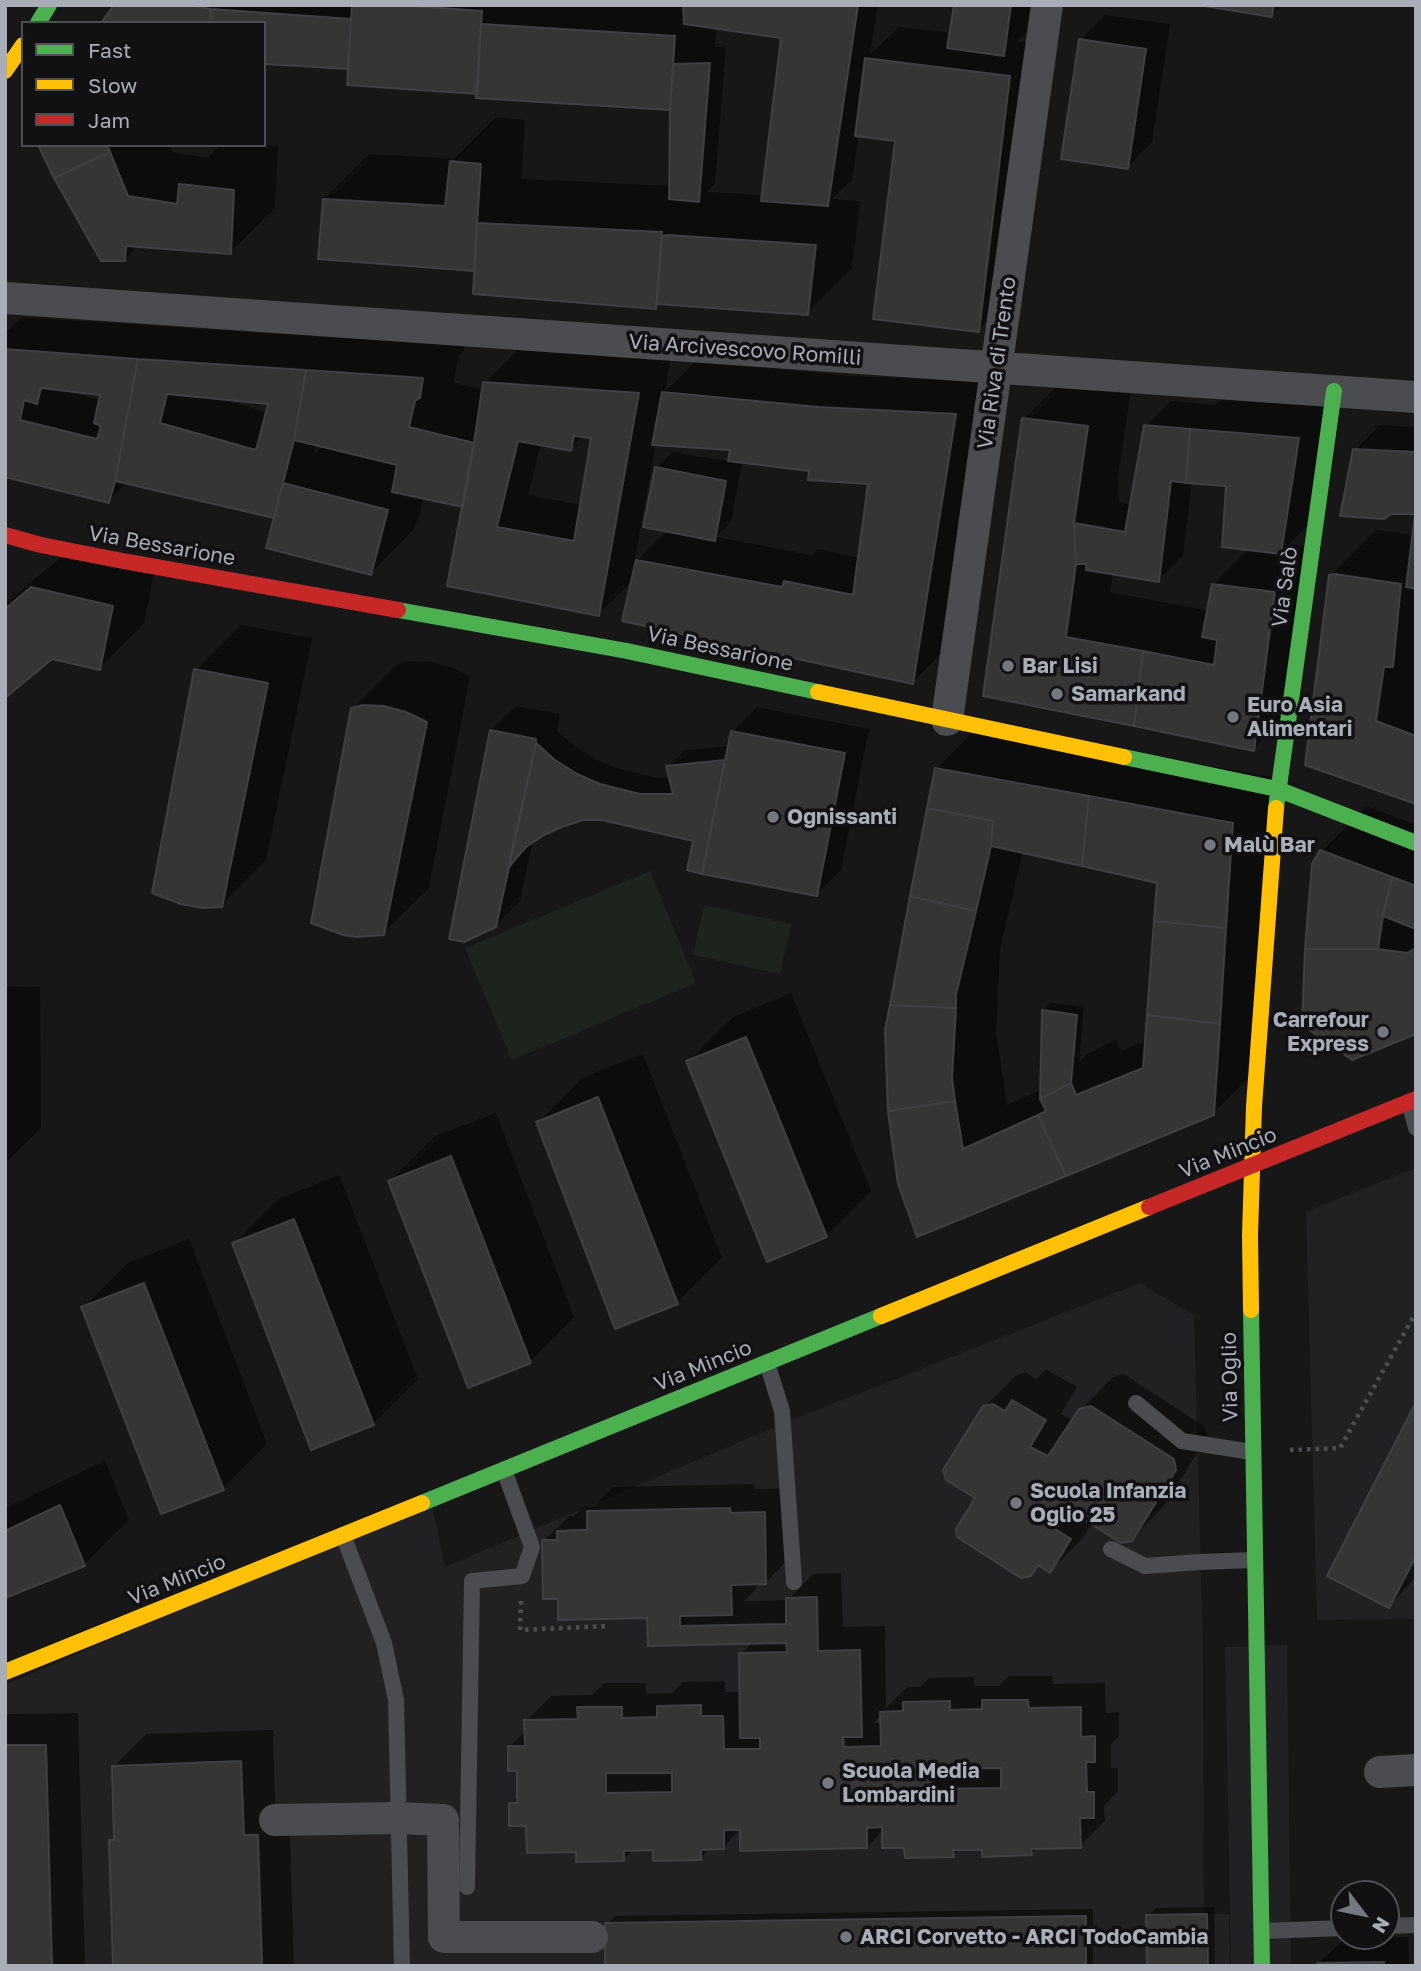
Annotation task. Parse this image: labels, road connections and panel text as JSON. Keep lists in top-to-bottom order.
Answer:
{
  "streets": {
    "street": [
      "Via Arcivescovo Romilli",
      "Via Riva di Trento",
      "Via Bessarione",
      "Via Salò",
      "Via Mincio",
      "Via Oglio"
    ]
  },
  "crossings": [
    ["Via Arcivescovo Romilli", "Via Riva di Trento"],
    ["Via Arcivescovo Romilli", "Via Salò"],
    ["Via Riva di Trento", "Via Bessarione"],
    ["Via Bessarione", "Via Salò"],
    ["Via Bessarione", "Via Oglio"],
    ["Via Salò", "Via Oglio"],
    ["Via Mincio", "Via Oglio"]
  ],
  "places": [
    "Bar Lisi",
    "Samarkand",
    "Euro Asia Alimentari",
    "Ognissanti",
    "Malù Bar",
    "Carrefour Express",
    "Scuola Infanzia Oglio 25",
    "Scuola Media Lombardini",
    "ARCI Corvetto - ARCI TodoCambia"
  ],
  "legend": ["Fast", "Slow", "Jam"],
  "north": "bottom right"
}
